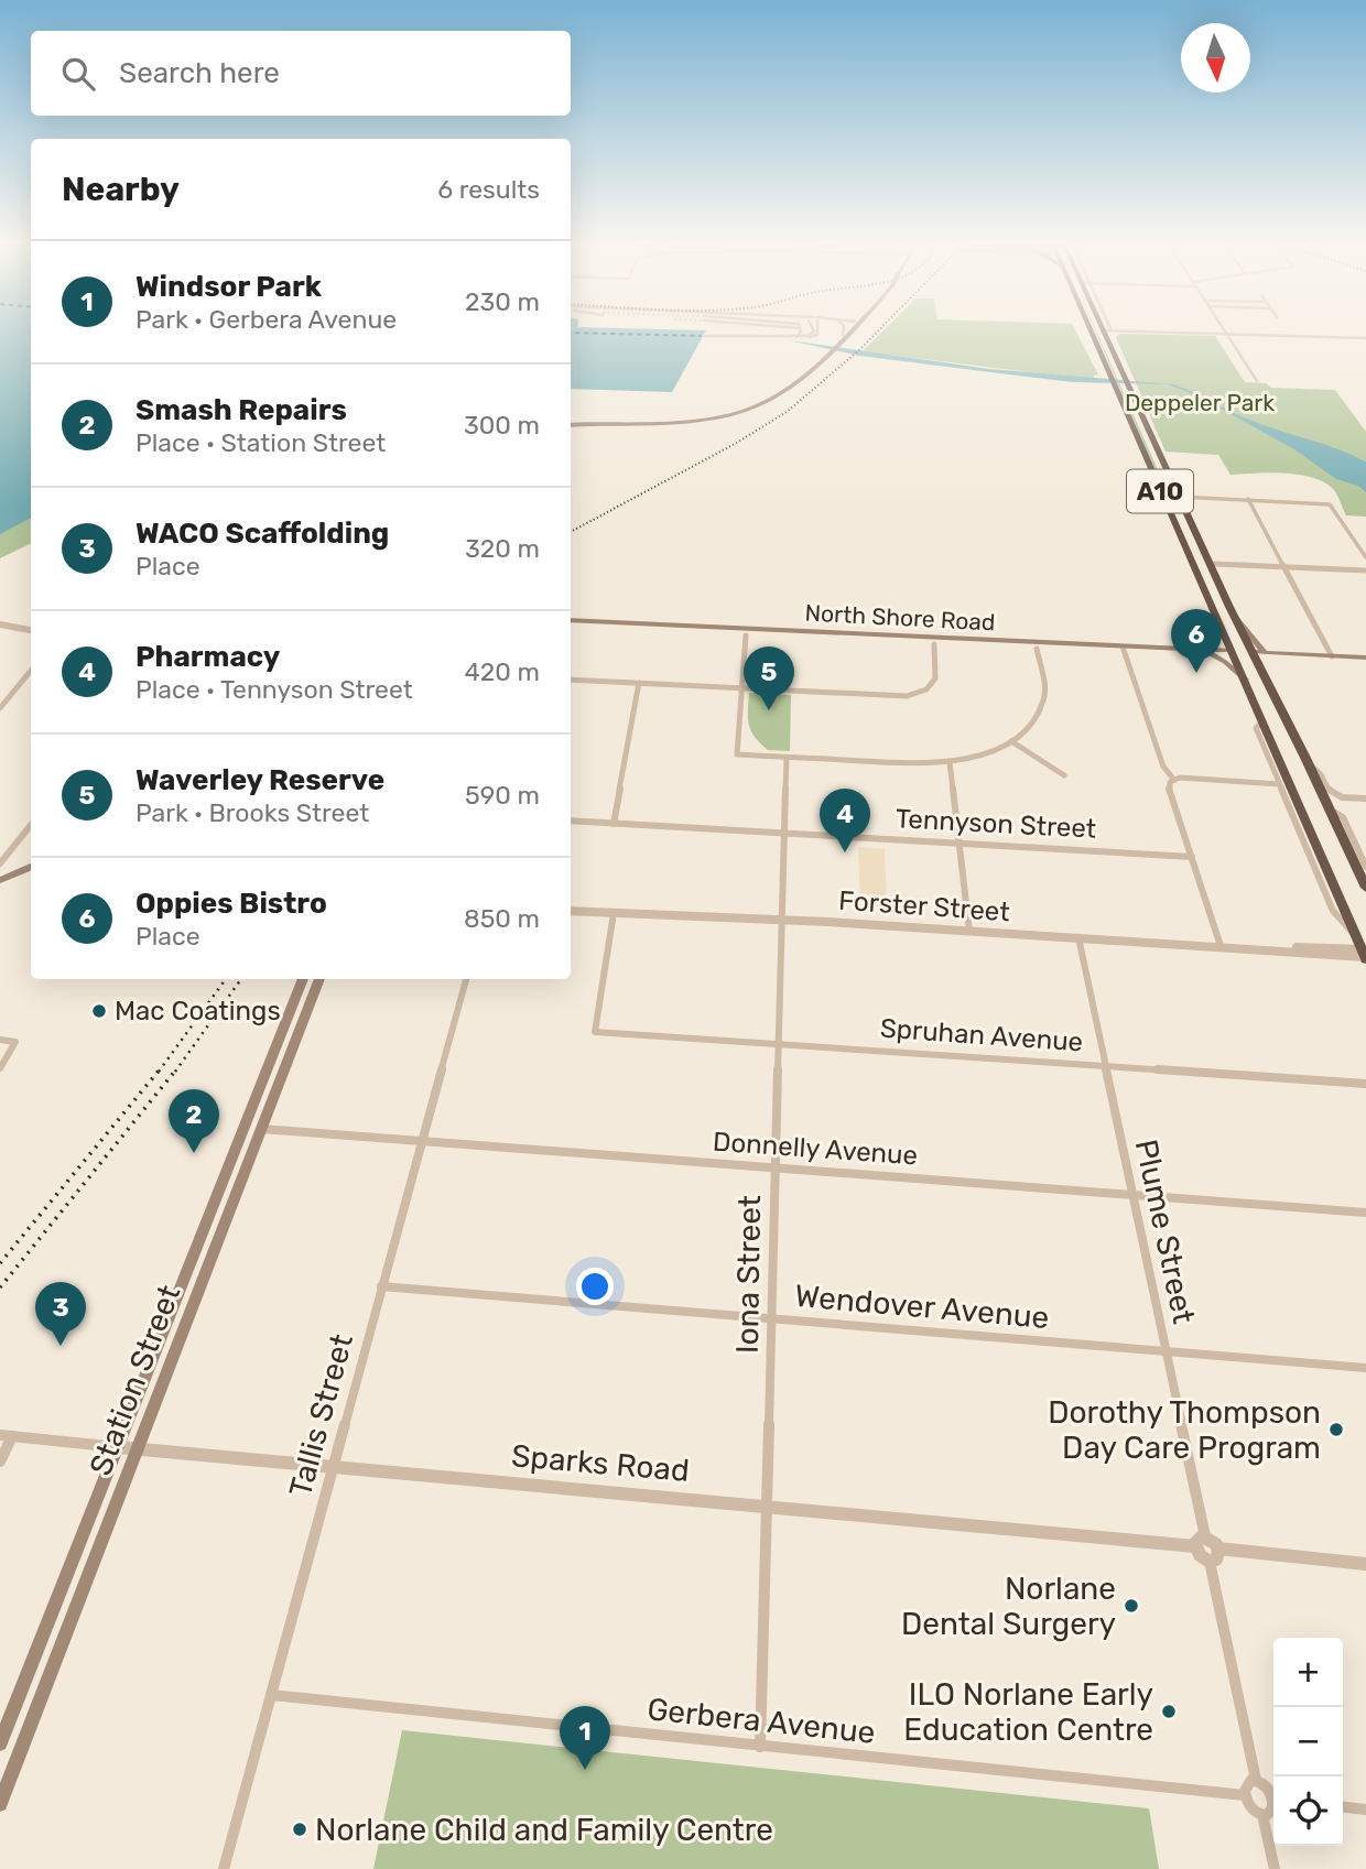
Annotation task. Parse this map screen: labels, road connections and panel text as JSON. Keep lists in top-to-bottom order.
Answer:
{
  "streets": {
    "highway": ["A10"],
    "main road": ["North Shore Road", "Station Street"],
    "street": [
      "Tennyson Street",
      "Forster Street",
      "Spruhan Avenue",
      "Donnelly Avenue",
      "Plume Street",
      "Iona Street",
      "Wendover Avenue",
      "Tallis Street",
      "Sparks Road",
      "Gerbera Avenue"
    ]
  },
  "crossings": [
    ["A10", "North Shore Road"],
    ["A10", "Forster Street"],
    ["Tennyson Street", "Iona Street"],
    ["Forster Street", "Spruhan Avenue"],
    ["Forster Street", "Plume Street"],
    ["Forster Street", "Iona Street"],
    ["Spruhan Avenue", "Plume Street"],
    ["Spruhan Avenue", "Iona Street"],
    ["Donnelly Avenue", "Plume Street"],
    ["Donnelly Avenue", "Iona Street"],
    ["Donnelly Avenue", "Station Street"],
    ["Donnelly Avenue", "Tallis Street"],
    ["Plume Street", "Wendover Avenue"],
    ["Plume Street", "Sparks Road"],
    ["Iona Street", "Wendover Avenue"],
    ["Iona Street", "Sparks Road"],
    ["Iona Street", "Gerbera Avenue"],
    ["Wendover Avenue", "Tallis Street"],
    ["Station Street", "Sparks Road"],
    ["Tallis Street", "Sparks Road"],
    ["Tallis Street", "Gerbera Avenue"]
  ],
  "parks": ["Deppeler Park"],
  "places": [
    "Mac Coatings",
    "Dorothy Thompson Day Care Program",
    "Norlane Dental Surgery",
    "ILO Norlane Early Education Centre",
    "Norlane Child and Family Centre"
  ],
  "north": "bottom",
  "page": {
    "search": "Search here",
    "heading": ["Nearby", "6 results"],
    "list": [
      {
        "mark": "1",
        "name": "Windsor Park",
        "note": "Park · Gerbera Avenue",
        "value": "230 m"
      },
      {
        "mark": "2",
        "name": "Smash Repairs",
        "note": "Place · Station Street",
        "value": "300 m"
      },
      {
        "mark": "3",
        "name": "WACO Scaffolding",
        "note": "Place",
        "value": "320 m"
      },
      {
        "mark": "4",
        "name": "Pharmacy",
        "note": "Place · Tennyson Street",
        "value": "420 m"
      },
      {
        "mark": "5",
        "name": "Waverley Reserve",
        "note": "Park · Brooks Street",
        "value": "590 m"
      },
      {
        "mark": "6",
        "name": "Oppies Bistro",
        "note": "Place",
        "value": "850 m"
      }
    ],
    "pins": [
      "6",
      "5",
      "4",
      "2",
      "3",
      "1"
    ],
    "map_buttons": ["+", "−"]
  }
}
